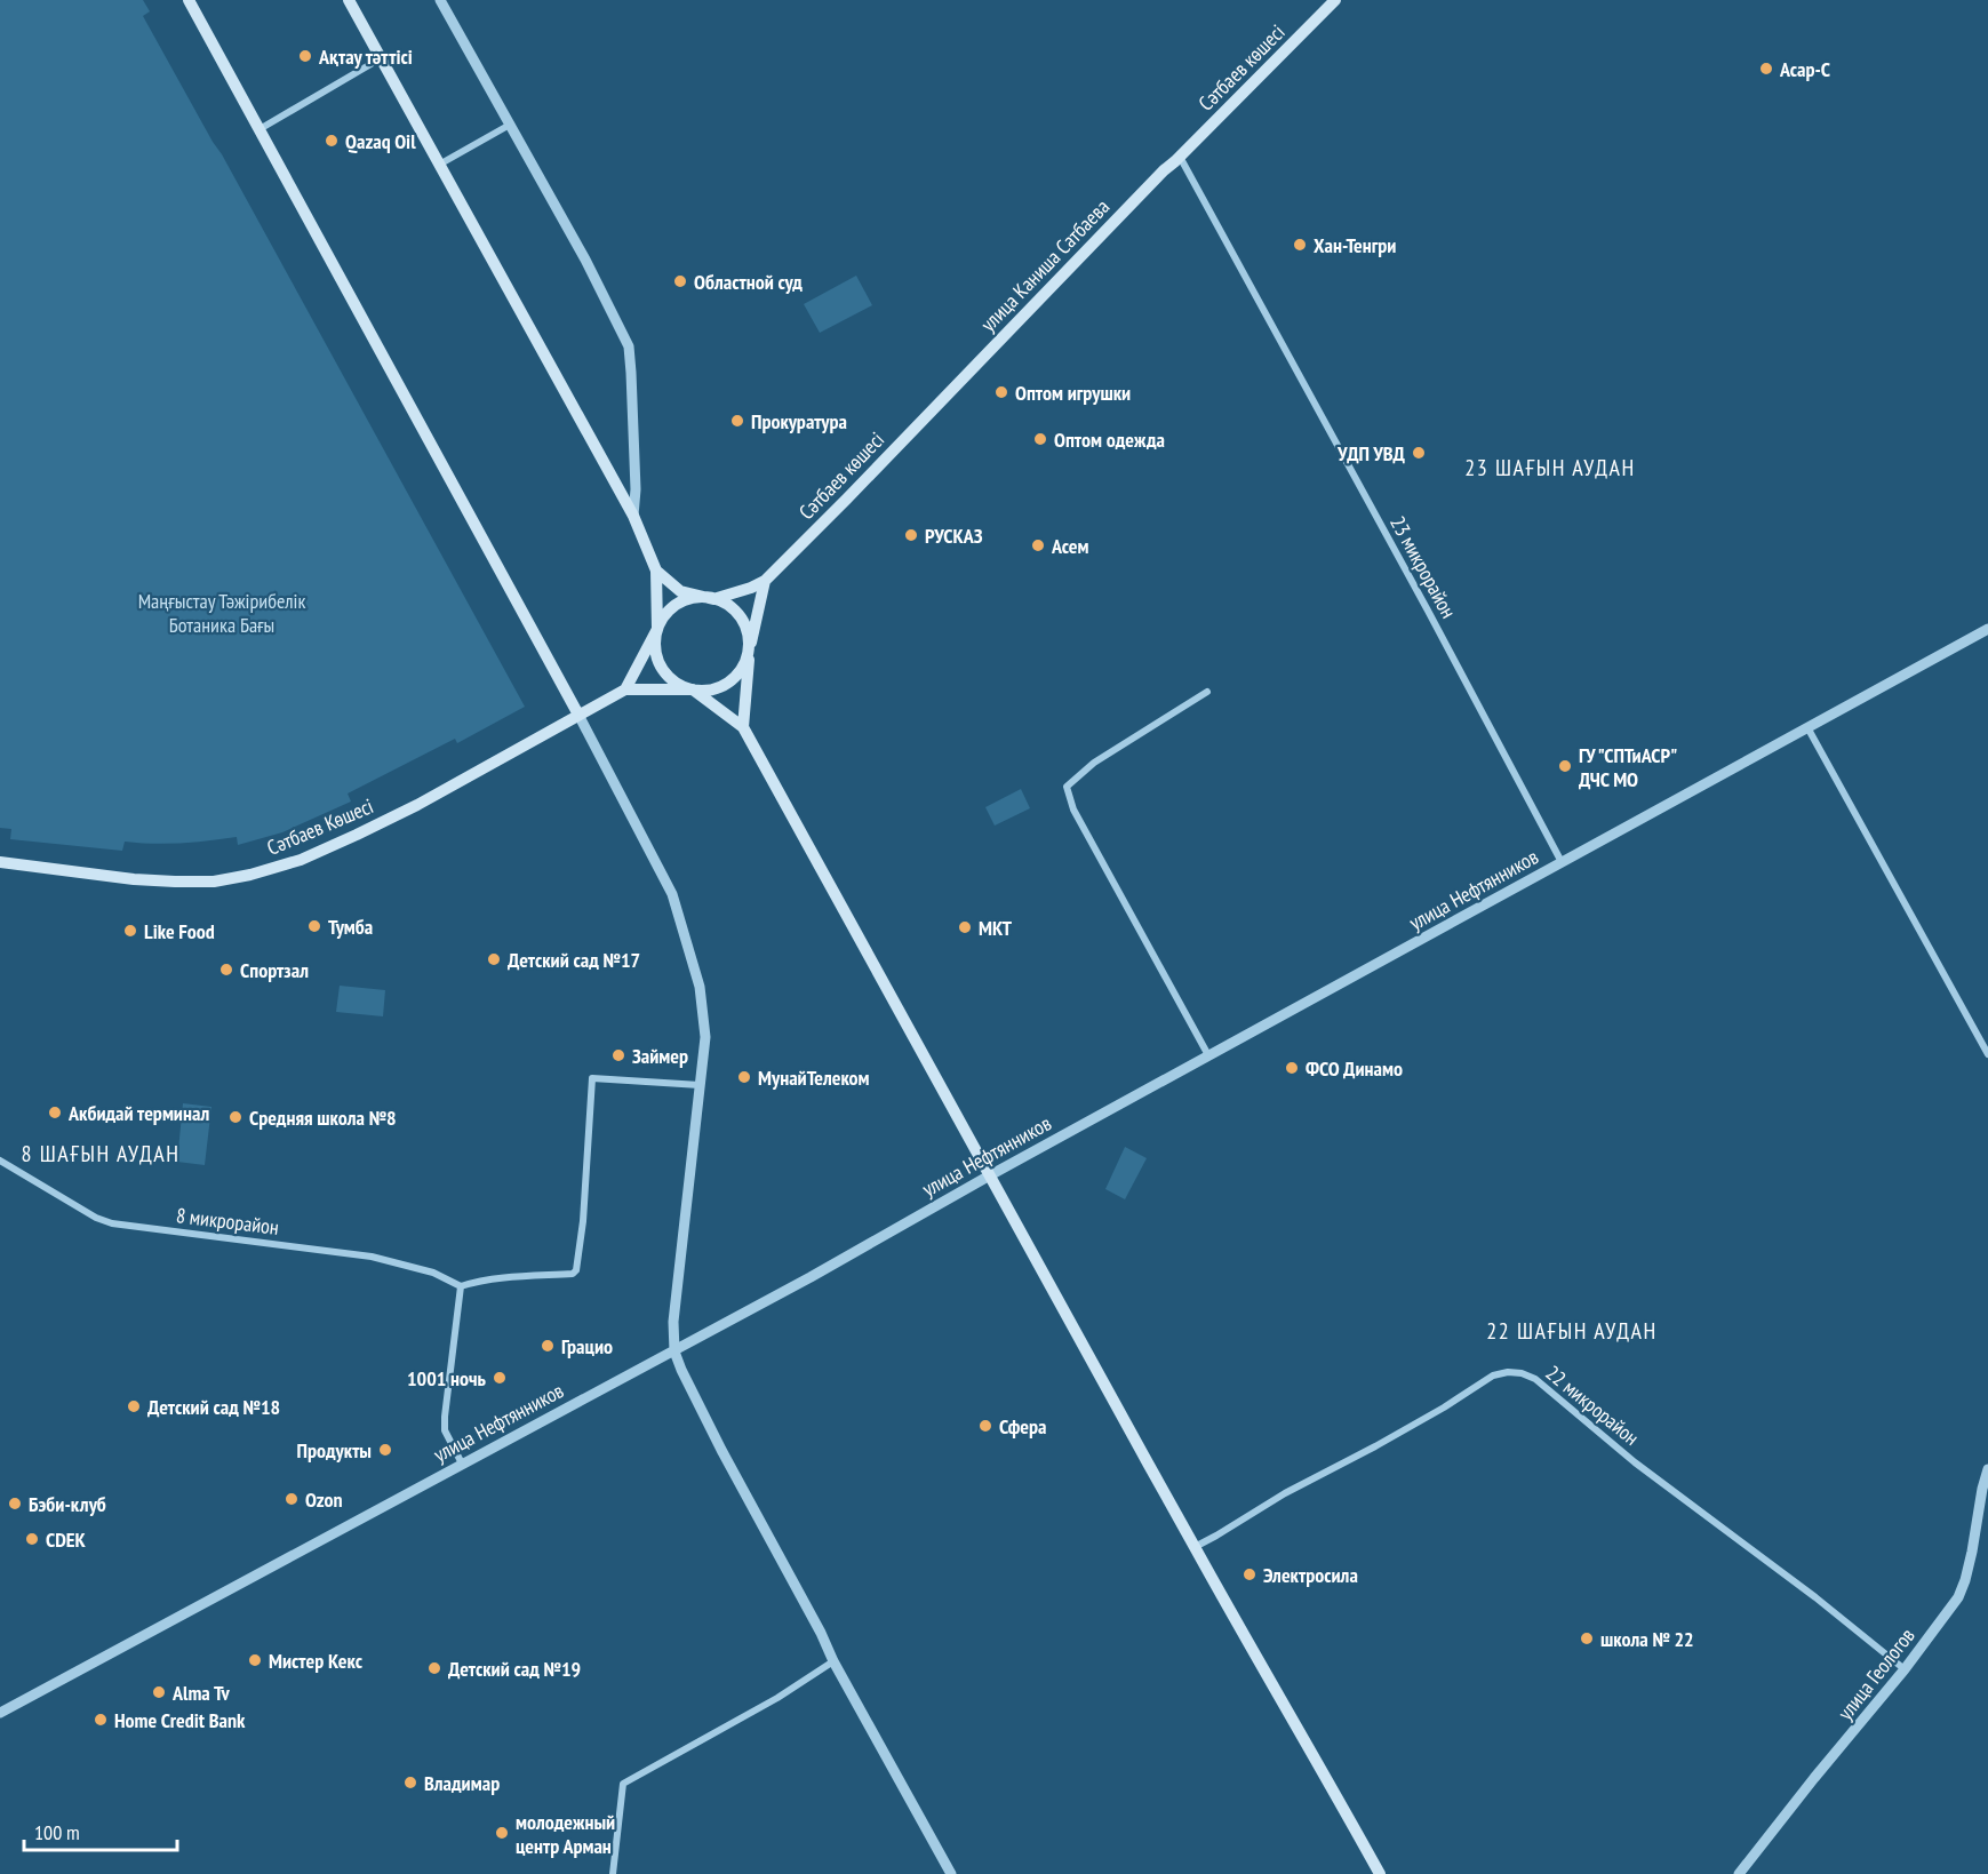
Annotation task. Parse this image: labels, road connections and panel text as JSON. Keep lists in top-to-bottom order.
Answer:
{
  "streets": {
    "main road": ["Сәтбаев көшесі", "улица Каниша Сатбаева", "Сәтбаев Көшесі"],
    "street": [
      "23 микрорайон",
      "улица Нефтянников",
      "8 микрорайон",
      "22 микрорайон",
      "улица Геологов"
    ]
  },
  "crossings": [
    ["Сәтбаев көшесі", "улица Каниша Сатбаева"],
    ["Сәтбаев көшесі", "23 микрорайон"],
    ["Сәтбаев көшесі", "Сәтбаев Көшесі"],
    ["улица Каниша Сатбаева", "23 микрорайон"],
    ["23 микрорайон", "улица Нефтянников"],
    ["22 микрорайон", "улица Геологов"]
  ],
  "districts": ["23 ШАҒЫН АУДАН", "8 ШАҒЫН АУДАН", "22 ШАҒЫН АУДАН"],
  "parks": ["Маңғыстау Тәжірибелік Ботаника Бағы"],
  "places": [
    "Ақтау тәттісі",
    "Асар-С",
    "Qazaq Oil",
    "Хан-Тенгри",
    "Областной суд",
    "Оптом игрушки",
    "Прокуратура",
    "Оптом одежда",
    "УДП УВД",
    "РУСКАЗ",
    "Асем",
    "ГУ \"СПТиАСР\" ДЧС МО",
    "Тумба",
    "МКТ",
    "Like Food",
    "Детский сад №17",
    "Спортзал",
    "Займер",
    "ФСО Динамо",
    "МунайТелеком",
    "Акбидай терминал",
    "Средняя школа №8",
    "Грацио",
    "1001 ночь",
    "Детский сад №18",
    "Сфера",
    "Продукты",
    "Ozon",
    "Бэби-клуб",
    "CDEK",
    "Электросила",
    "школа № 22",
    "Мистер Кекс",
    "Детский сад №19",
    "Alma Tv",
    "Home Credit Bank",
    "Владимар",
    "молодежный центр Арман"
  ],
  "scale_bar": "100 m"
}
